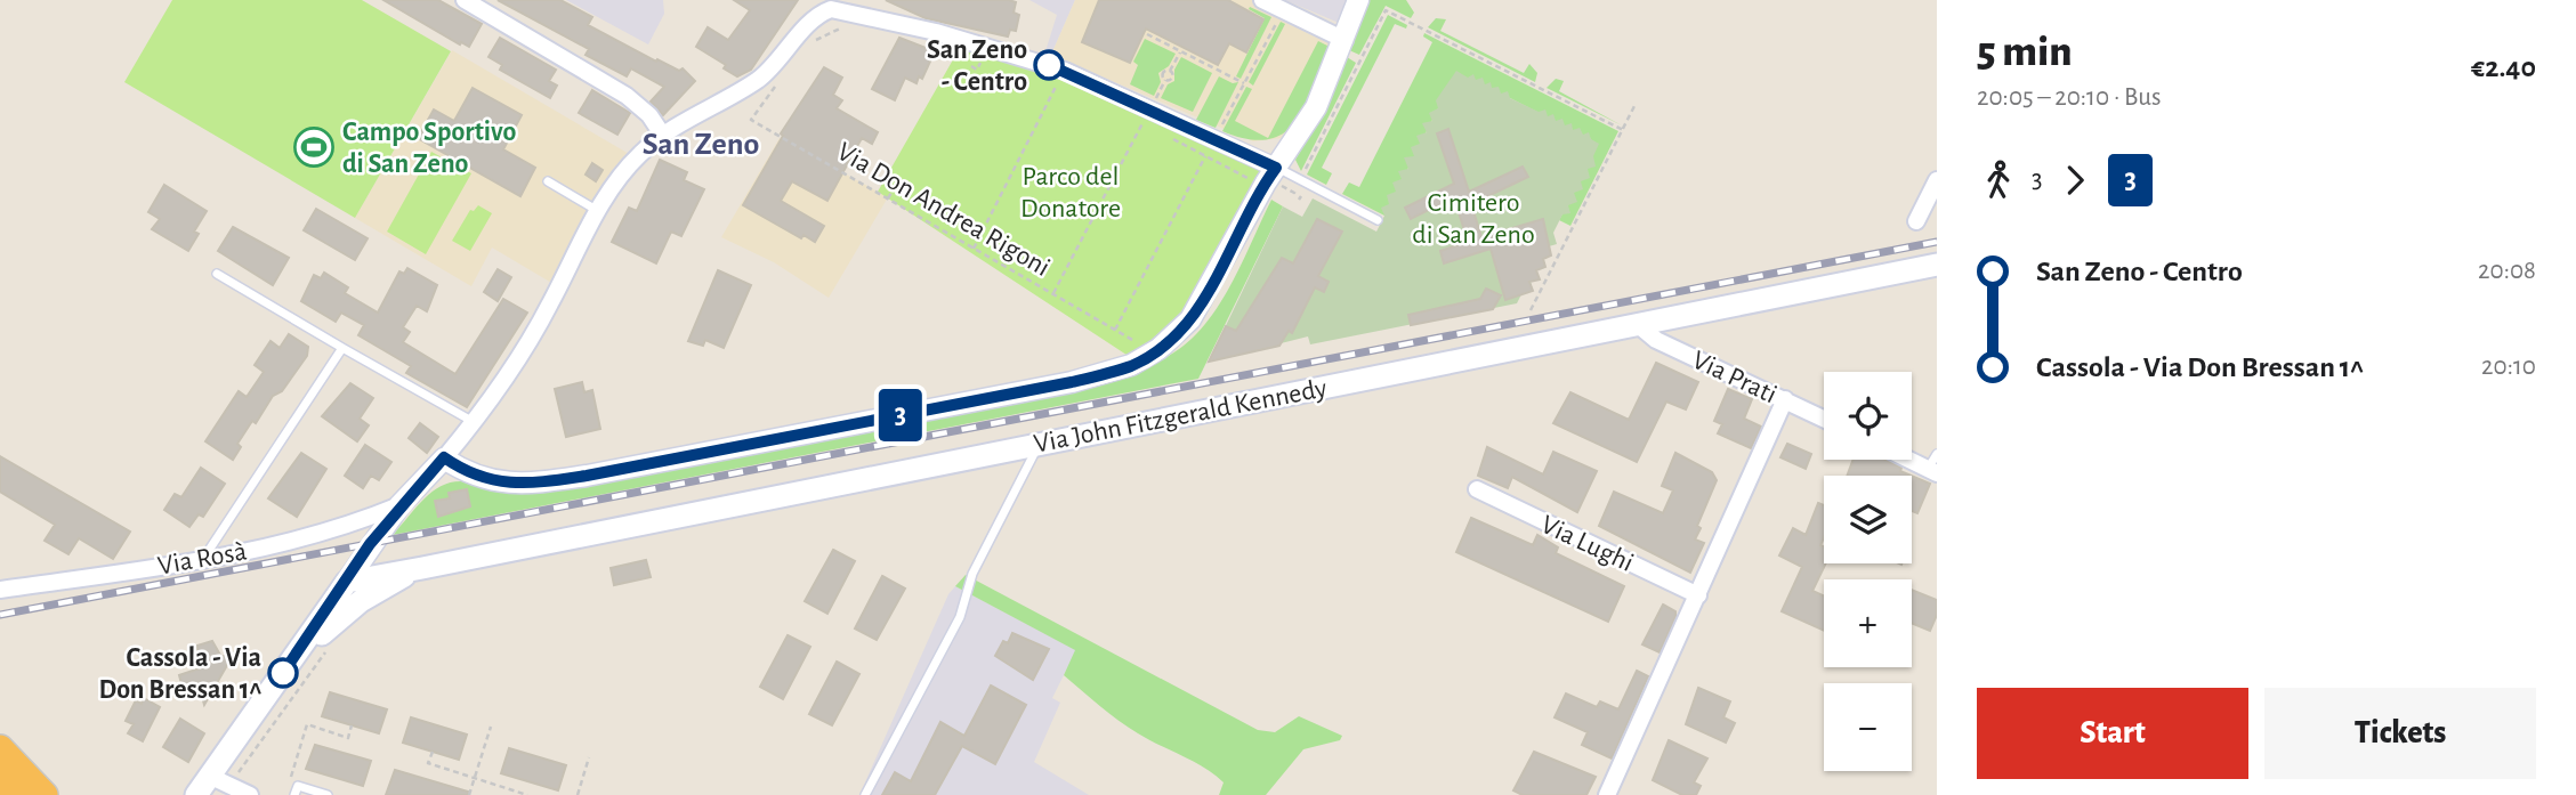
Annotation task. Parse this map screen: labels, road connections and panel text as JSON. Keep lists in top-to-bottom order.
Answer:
{
  "streets": {
    "main road": ["Via John Fitzgerald Kennedy"],
    "street": ["Via Prati", "Via Lughi", "Via Rosà"],
    "path": ["Via Don Andrea Rigoni"]
  },
  "crossings": [
    ["Via Prati", "Via John Fitzgerald Kennedy"]
  ],
  "districts": ["San Zeno"],
  "parks": ["Parco del Donatore", "Cimitero di San Zeno"],
  "places": {
    "other": ["San Zeno - Centro", "Cassola - Via Don Bressan 1^"],
    "sports": ["Campo Sportivo di San Zeno"]
  },
  "lines": ["bus line 3"],
  "page": {
    "on_map": "3",
    "heading": ["5 min", "20:05 – 20:10 · Bus", "€2.40"],
    "legs": ["3", "3"],
    "list": [
      {
        "name": "San Zeno - Centro",
        "value": "20:08"
      },
      {
        "name": "Cassola - Via Don Bressan 1^",
        "value": "20:10"
      }
    ],
    "map_buttons": ["+", "−"],
    "buttons": ["Start", "Tickets"]
  }
}
